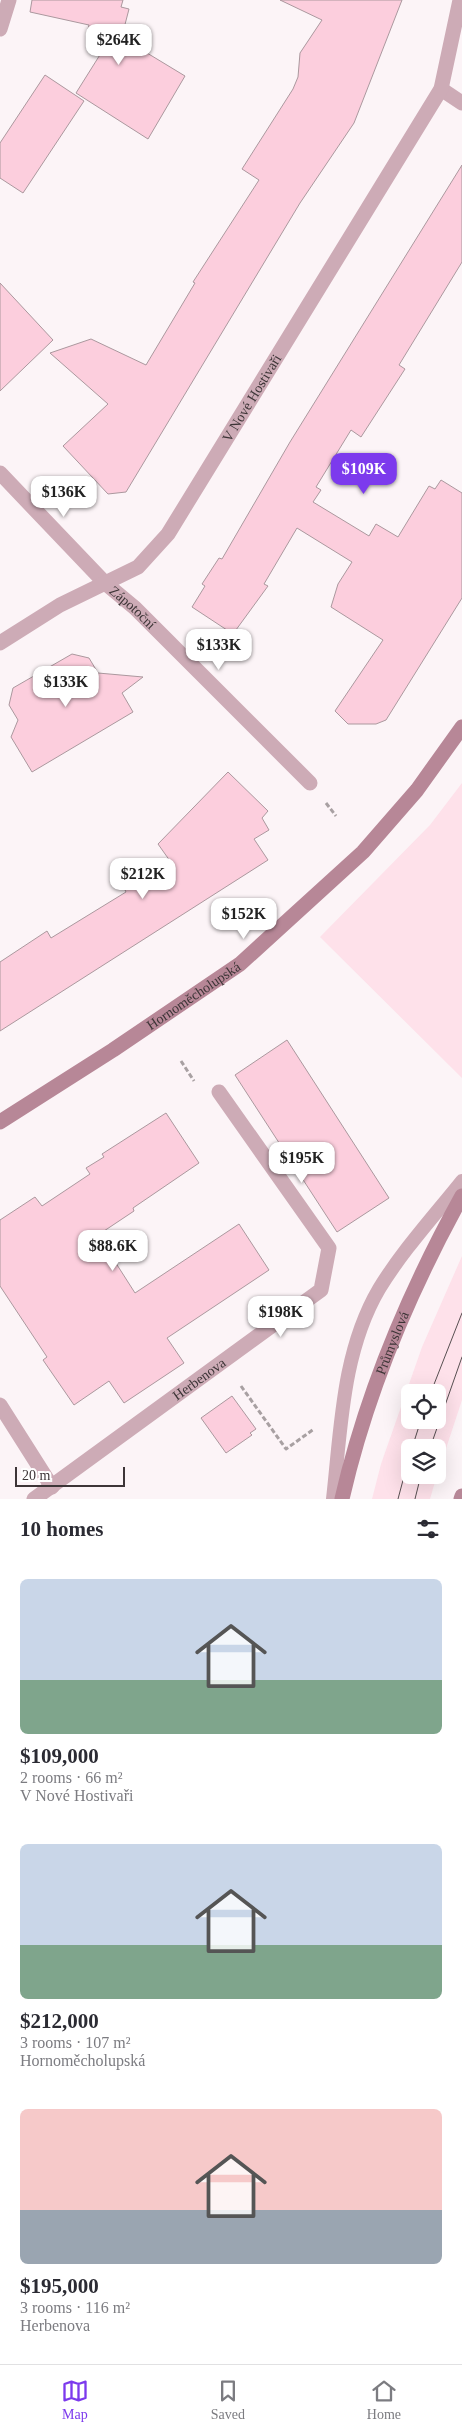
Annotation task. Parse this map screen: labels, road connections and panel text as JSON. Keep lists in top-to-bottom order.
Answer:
{
  "streets": {
    "street": [
      "V Nové Hostivaři",
      "Zápotoční",
      "Hornoměcholupská",
      "Průmyslová",
      "Herbenova"
    ]
  },
  "crossings": [
    ["V Nové Hostivaři", "Zápotoční"]
  ],
  "scale_bar": "20 m",
  "page": {
    "price": [
      "$264K",
      "$109K",
      "$136K",
      "$133K",
      "$133K",
      "$212K",
      "$152K",
      "$195K",
      "$88.6K",
      "$198K"
    ],
    "scale": "20 m",
    "heading": "10 homes",
    "list": [
      {
        "name": "$109,000",
        "note": "2 rooms · 66 m² · V Nové Hostivaři"
      },
      {
        "name": "$212,000",
        "note": "3 rooms · 107 m² · Hornoměcholupská"
      },
      {
        "name": "$195,000",
        "note": "3 rooms · 116 m² · Herbenova"
      }
    ],
    "tabs": ["Map", "Saved", "Home"]
  }
}
